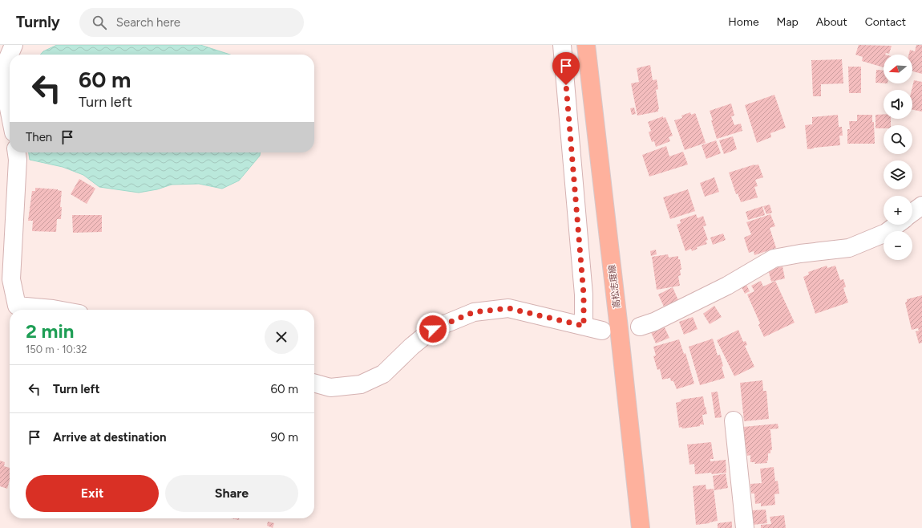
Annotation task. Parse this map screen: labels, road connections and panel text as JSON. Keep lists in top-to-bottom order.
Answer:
{
  "streets": {
    "main road": ["高松志度線"]
  },
  "north": "left",
  "page": {
    "header": "Turnly",
    "search": "Search here",
    "nav": [
      "Home",
      "Map",
      "About",
      "Contact"
    ],
    "map_buttons": ["+", "−"],
    "turn": ["60 m", "Turn left"],
    "then": "Then",
    "heading": ["2 min", "150 m · 10:32"],
    "list": [
      {
        "name": "Turn left",
        "value": "60 m"
      },
      {
        "name": "Arrive at destination",
        "value": "90 m"
      }
    ],
    "buttons": ["Exit", "Share"]
  }
}
